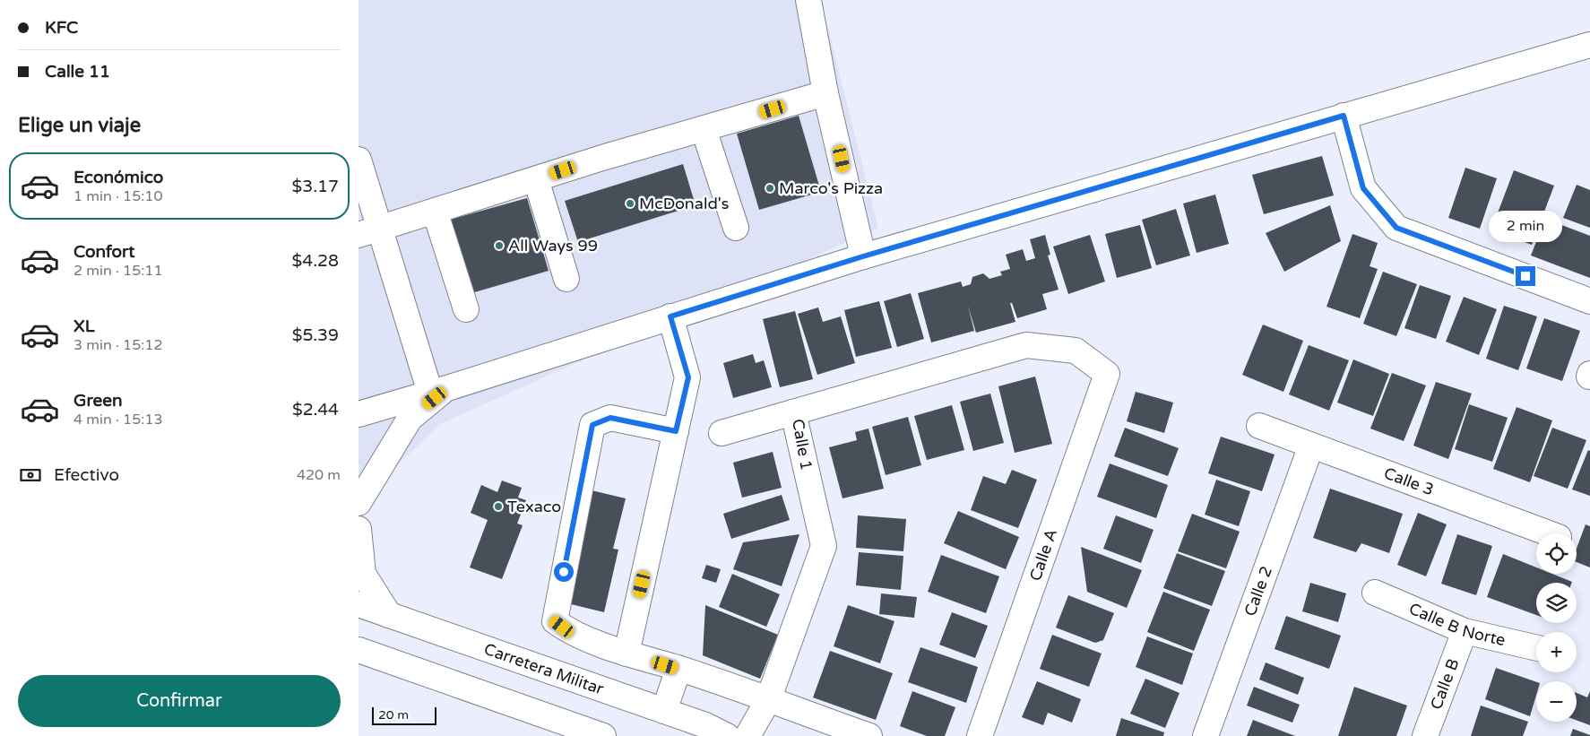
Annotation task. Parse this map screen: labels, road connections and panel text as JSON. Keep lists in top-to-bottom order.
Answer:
{
  "streets": {
    "street": [
      "Calle 1",
      "Calle 3",
      "Calle A",
      "Calle 2",
      "Calle B Norte",
      "Carretera Militar",
      "Calle B"
    ]
  },
  "crossings": [
    ["Calle 1", "Calle A"],
    ["Calle 3", "Calle 2"],
    ["Calle B Norte", "Calle B"]
  ],
  "places": [
    "Marco's Pizza",
    "McDonald's",
    "All Ways 99",
    "Texaco"
  ],
  "scale_bar": "20 m",
  "page": {
    "banner": ["KFC", "Calle 11"],
    "heading": "Elige un viaje",
    "list": [
      {
        "name": "Económico",
        "note": "1 min · 15:10",
        "value": "$3.17"
      },
      {
        "name": "Confort",
        "note": "2 min · 15:11",
        "value": "$4.28"
      },
      {
        "name": "XL",
        "note": "3 min · 15:12",
        "value": "$5.39"
      },
      {
        "name": "Green",
        "note": "4 min · 15:13",
        "value": "$2.44"
      }
    ],
    "bubble": "2 min",
    "pay": ["Efectivo", "420 m"],
    "map_buttons": ["+", "−"],
    "buttons": "Confirmar",
    "scale": "20 m"
  }
}
